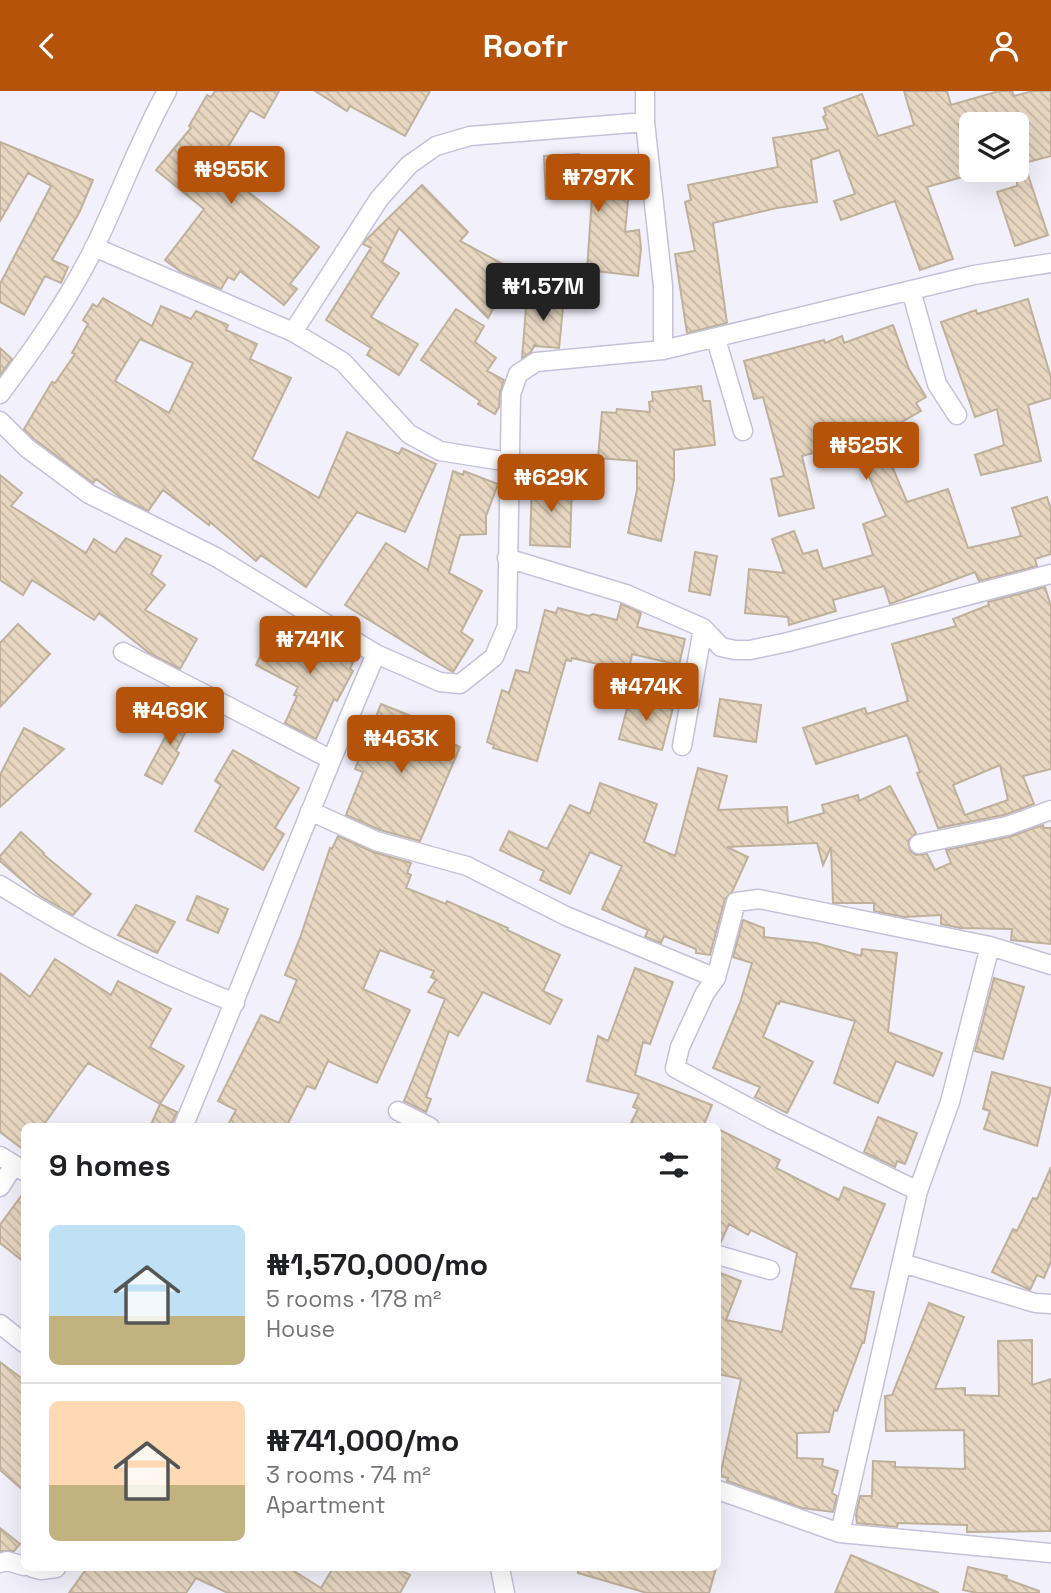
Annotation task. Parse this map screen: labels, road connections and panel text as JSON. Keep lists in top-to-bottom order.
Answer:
{
  "page": {
    "header": "Roofr",
    "price": [
      "₦955K",
      "₦797K",
      "₦1.57M",
      "₦525K",
      "₦629K",
      "₦741K",
      "₦474K",
      "₦469K",
      "₦463K"
    ],
    "heading": "9 homes",
    "list": [
      {
        "name": "₦1,570,000/mo",
        "note": "5 rooms · 178 m² · House"
      },
      {
        "name": "₦741,000/mo",
        "note": "3 rooms · 74 m² · Apartment"
      }
    ]
  }
}
